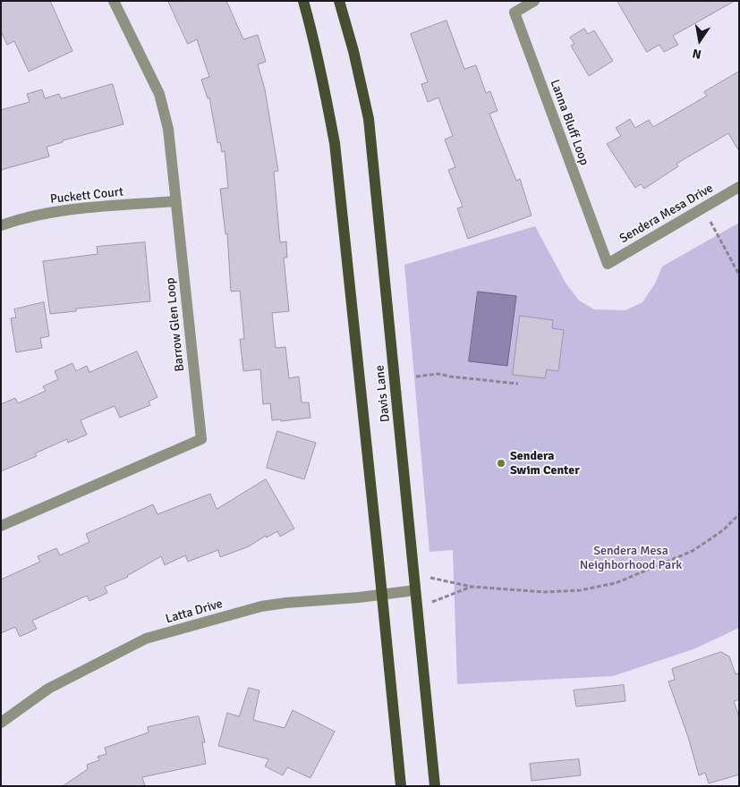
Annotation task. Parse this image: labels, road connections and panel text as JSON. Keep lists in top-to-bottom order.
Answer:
{
  "streets": {
    "main road": ["Davis Lane"],
    "street": [
      "Lanna Bluff Loop",
      "Puckett Court",
      "Sendera Mesa Drive",
      "Barrow Glen Loop",
      "Latta Drive"
    ]
  },
  "crossings": [
    ["Lanna Bluff Loop", "Sendera Mesa Drive"],
    ["Puckett Court", "Barrow Glen Loop"],
    ["Davis Lane", "Latta Drive"]
  ],
  "parks": ["Sendera Mesa Neighborhood Park"],
  "places": ["Sendera Swim Center"],
  "north": "bottom"
}
